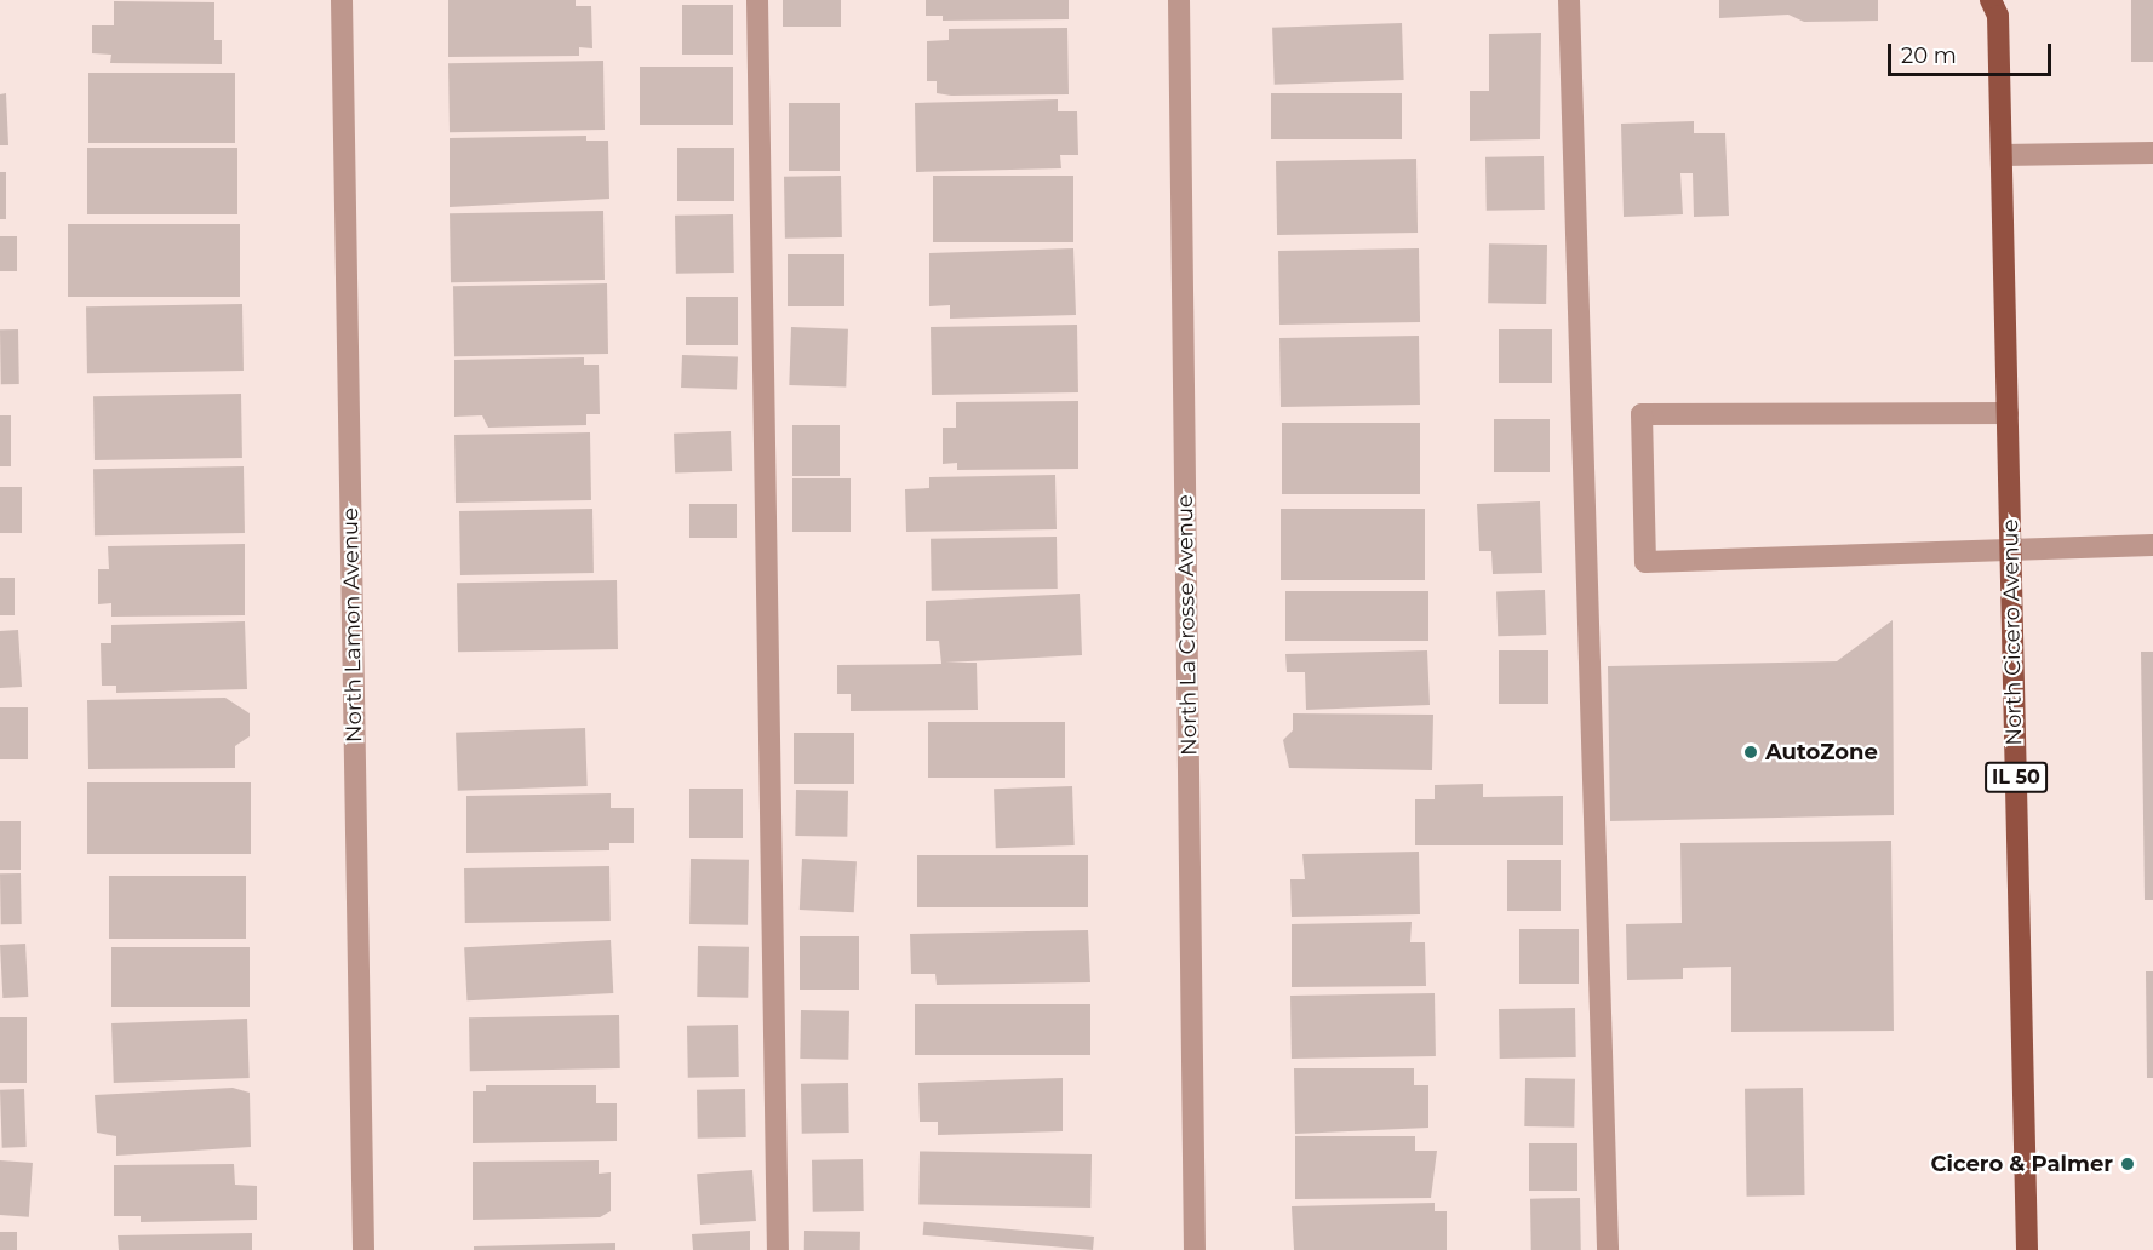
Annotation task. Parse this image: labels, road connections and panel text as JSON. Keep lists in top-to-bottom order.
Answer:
{
  "streets": {
    "main road": ["North Cicero Avenue", "IL 50"],
    "street": ["North Lamon Avenue", "North La Crosse Avenue"]
  },
  "places": ["AutoZone", "Cicero & Palmer"],
  "scale_bar": "20 m"
}
